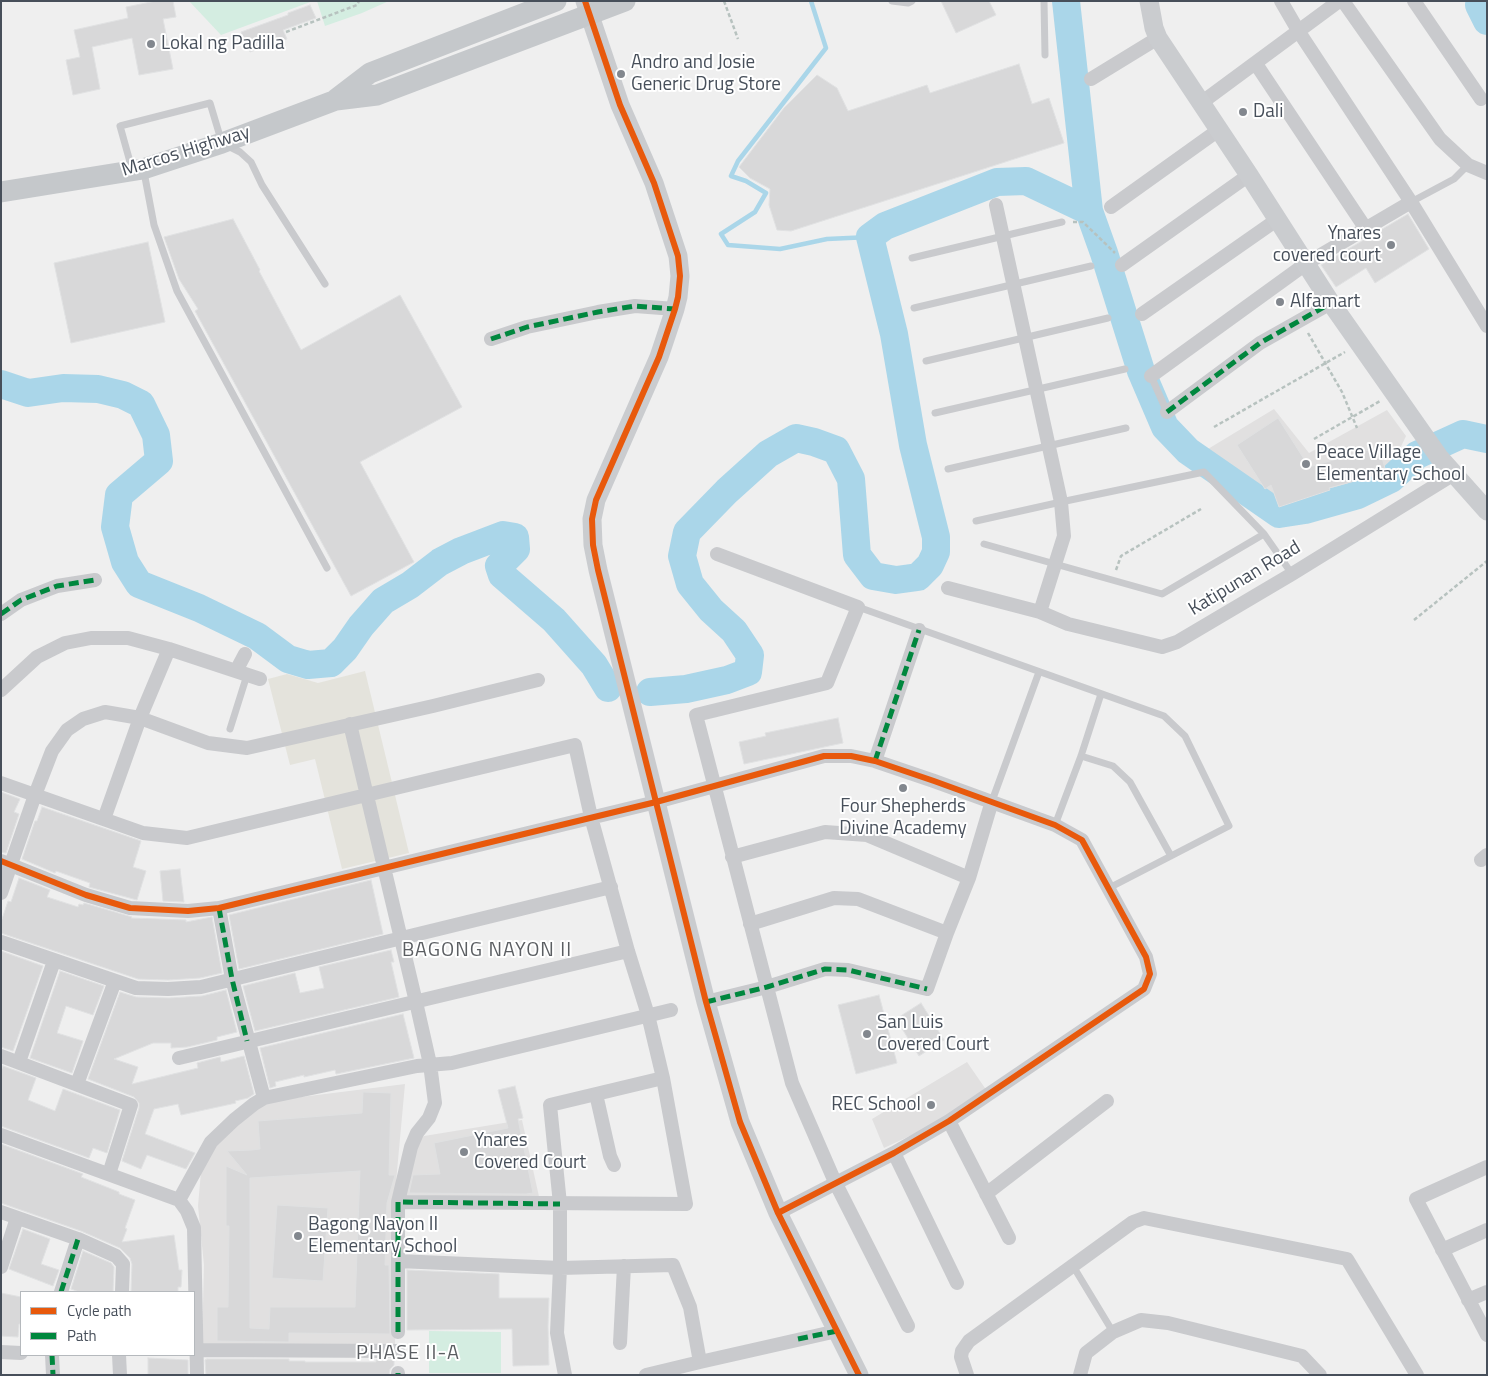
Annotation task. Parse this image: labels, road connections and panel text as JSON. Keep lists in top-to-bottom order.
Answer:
{
  "streets": {
    "main road": ["Marcos Highway"],
    "street": ["Katipunan Road"]
  },
  "districts": ["BAGONG NAYON II", "PHASE II-A"],
  "places": [
    "Lokal ng Padilla",
    "Andro and Josie Generic Drug Store",
    "Dali",
    "Ynares covered court",
    "Alfamart",
    "Peace Village Elementary School",
    "Four Shepherds Divine Academy",
    "San Luis Covered Court",
    "REC School",
    "Ynares Covered Court",
    "Bagong Nayon II Elementary School"
  ],
  "legend": ["Cycle path", "Path"]
}
